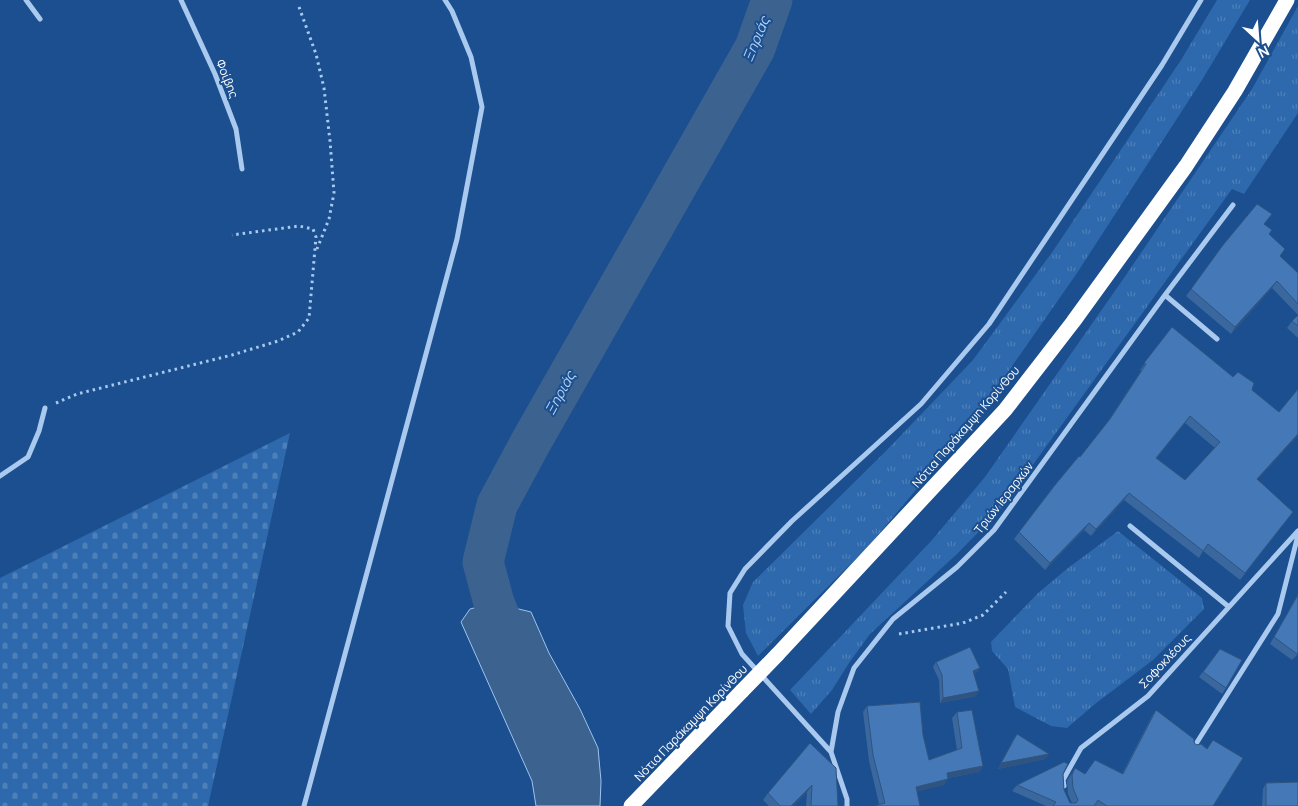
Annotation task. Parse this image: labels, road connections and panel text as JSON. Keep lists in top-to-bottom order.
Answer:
{
  "streets": {
    "highway": ["Νότια Παράκαμψη Κορίνθου"],
    "street": ["Φοίβης", "Τριών Ιεραρχών", "Σοφοκλέους"]
  },
  "water": ["Ξηριάς"],
  "north": "bottom right"
}
